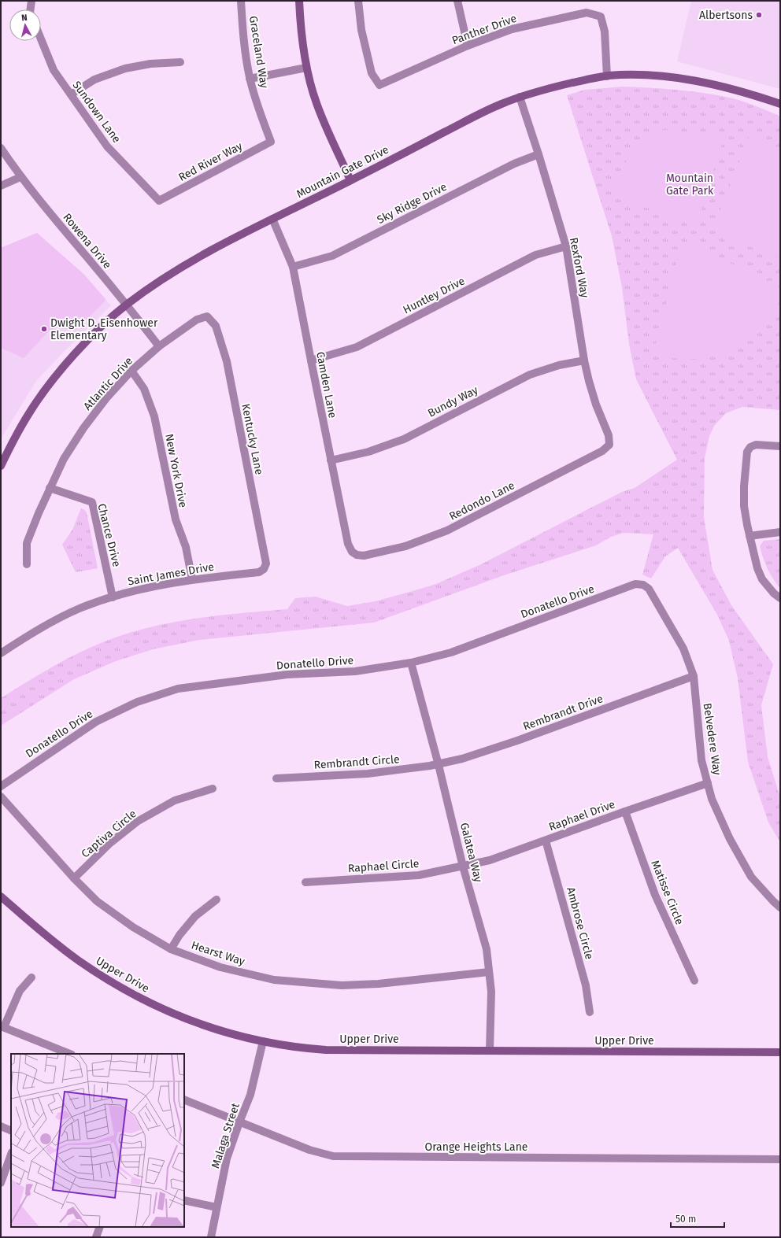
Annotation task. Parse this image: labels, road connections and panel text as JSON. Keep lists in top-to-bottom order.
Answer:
{
  "streets": {
    "main road": ["Mountain Gate Drive", "Upper Drive"],
    "street": [
      "Panther Drive",
      "Graceland Way",
      "Sundown Lane",
      "Red River Way",
      "Sky Ridge Drive",
      "Rowena Drive",
      "Rexford Way",
      "Huntley Drive",
      "Atlantic Drive",
      "Camden Lane",
      "Bundy Way",
      "Kentucky Lane",
      "New York Drive",
      "Redondo Lane",
      "Chance Drive",
      "Saint James Drive",
      "Donatello Drive",
      "Rembrandt Drive",
      "Belvedere Way",
      "Rembrandt Circle",
      "Raphael Drive",
      "Captiva Circle",
      "Galatea Way",
      "Raphael Circle",
      "Matisse Circle",
      "Ambrose Circle",
      "Hearst Way",
      "Malaga Street",
      "Orange Heights Lane"
    ]
  },
  "crossings": [
    ["Panther Drive", "Mountain Gate Drive"],
    ["Graceland Way", "Red River Way"],
    ["Sundown Lane", "Red River Way"],
    ["Mountain Gate Drive", "Rowena Drive"],
    ["Mountain Gate Drive", "Rexford Way"],
    ["Mountain Gate Drive", "Camden Lane"],
    ["Sky Ridge Drive", "Rexford Way"],
    ["Sky Ridge Drive", "Camden Lane"],
    ["Rowena Drive", "Atlantic Drive"],
    ["Rexford Way", "Huntley Drive"],
    ["Rexford Way", "Bundy Way"],
    ["Rexford Way", "Redondo Lane"],
    ["Huntley Drive", "Camden Lane"],
    ["Atlantic Drive", "Kentucky Lane"],
    ["Atlantic Drive", "New York Drive"],
    ["Atlantic Drive", "Chance Drive"],
    ["Camden Lane", "Bundy Way"],
    ["Camden Lane", "Redondo Lane"],
    ["Kentucky Lane", "Saint James Drive"],
    ["New York Drive", "Saint James Drive"],
    ["Chance Drive", "Saint James Drive"],
    ["Donatello Drive", "Belvedere Way"],
    ["Donatello Drive", "Galatea Way"],
    ["Rembrandt Drive", "Belvedere Way"],
    ["Rembrandt Drive", "Rembrandt Circle"],
    ["Rembrandt Drive", "Galatea Way"],
    ["Belvedere Way", "Raphael Drive"],
    ["Rembrandt Circle", "Galatea Way"],
    ["Raphael Drive", "Galatea Way"],
    ["Raphael Drive", "Raphael Circle"],
    ["Raphael Drive", "Matisse Circle"],
    ["Raphael Drive", "Ambrose Circle"],
    ["Captiva Circle", "Hearst Way"],
    ["Galatea Way", "Raphael Circle"],
    ["Galatea Way", "Hearst Way"],
    ["Galatea Way", "Upper Drive"],
    ["Upper Drive", "Malaga Street"],
    ["Malaga Street", "Orange Heights Lane"]
  ],
  "parks": ["Mountain Gate Park"],
  "places": ["Albertsons", "Dwight D. Eisenhower Elementary"],
  "scale_bar": "50 m",
  "north": "top"
}
